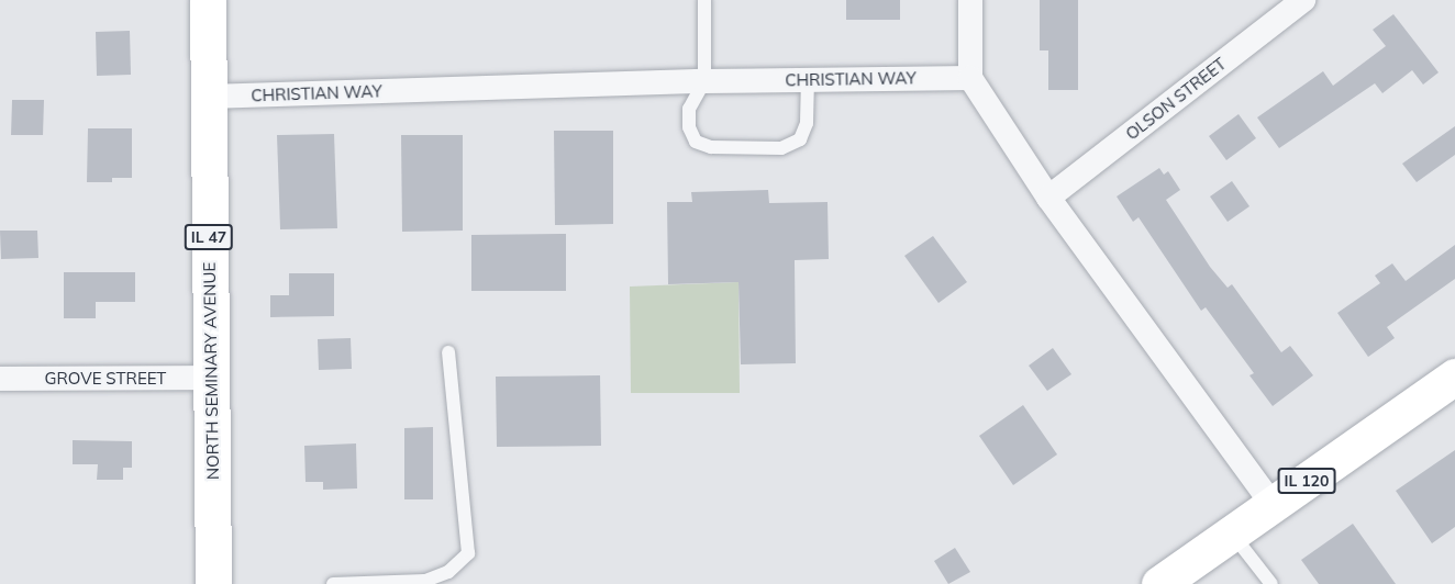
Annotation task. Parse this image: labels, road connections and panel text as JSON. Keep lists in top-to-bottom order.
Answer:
{
  "streets": {
    "main road": ["IL 47", "NORTH SEMINARY AVENUE", "IL 120"],
    "street": ["CHRISTIAN WAY", "OLSON STREET", "GROVE STREET"]
  },
  "crossings": [
    ["CHRISTIAN WAY", "NORTH SEMINARY AVENUE"],
    ["NORTH SEMINARY AVENUE", "GROVE STREET"]
  ]
}
